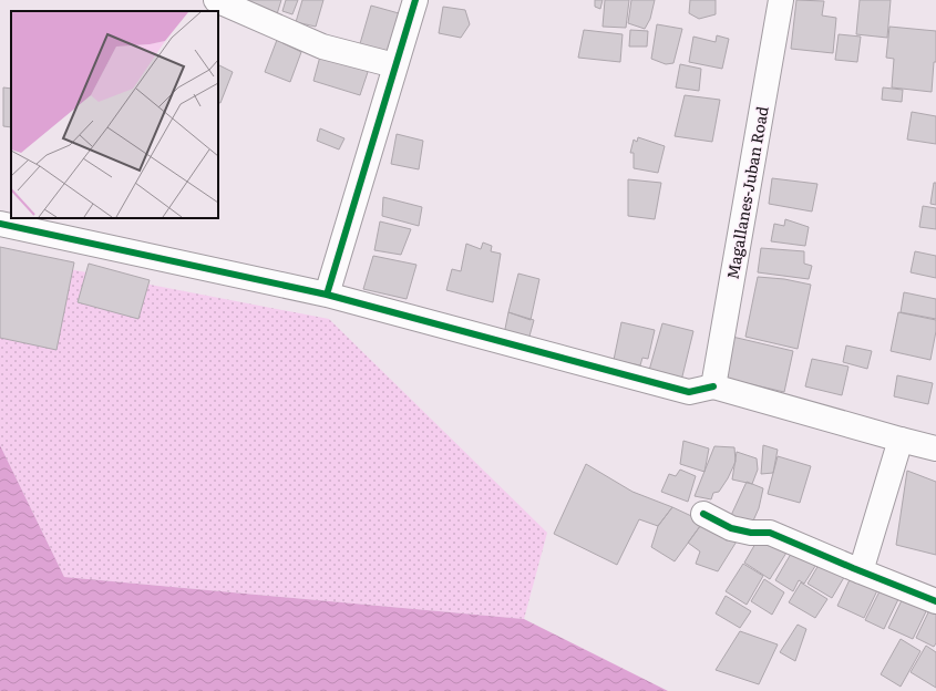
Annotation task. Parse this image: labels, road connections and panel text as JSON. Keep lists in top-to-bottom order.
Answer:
{
  "streets": {
    "street": ["Magallanes-Juban Road"]
  }
}
